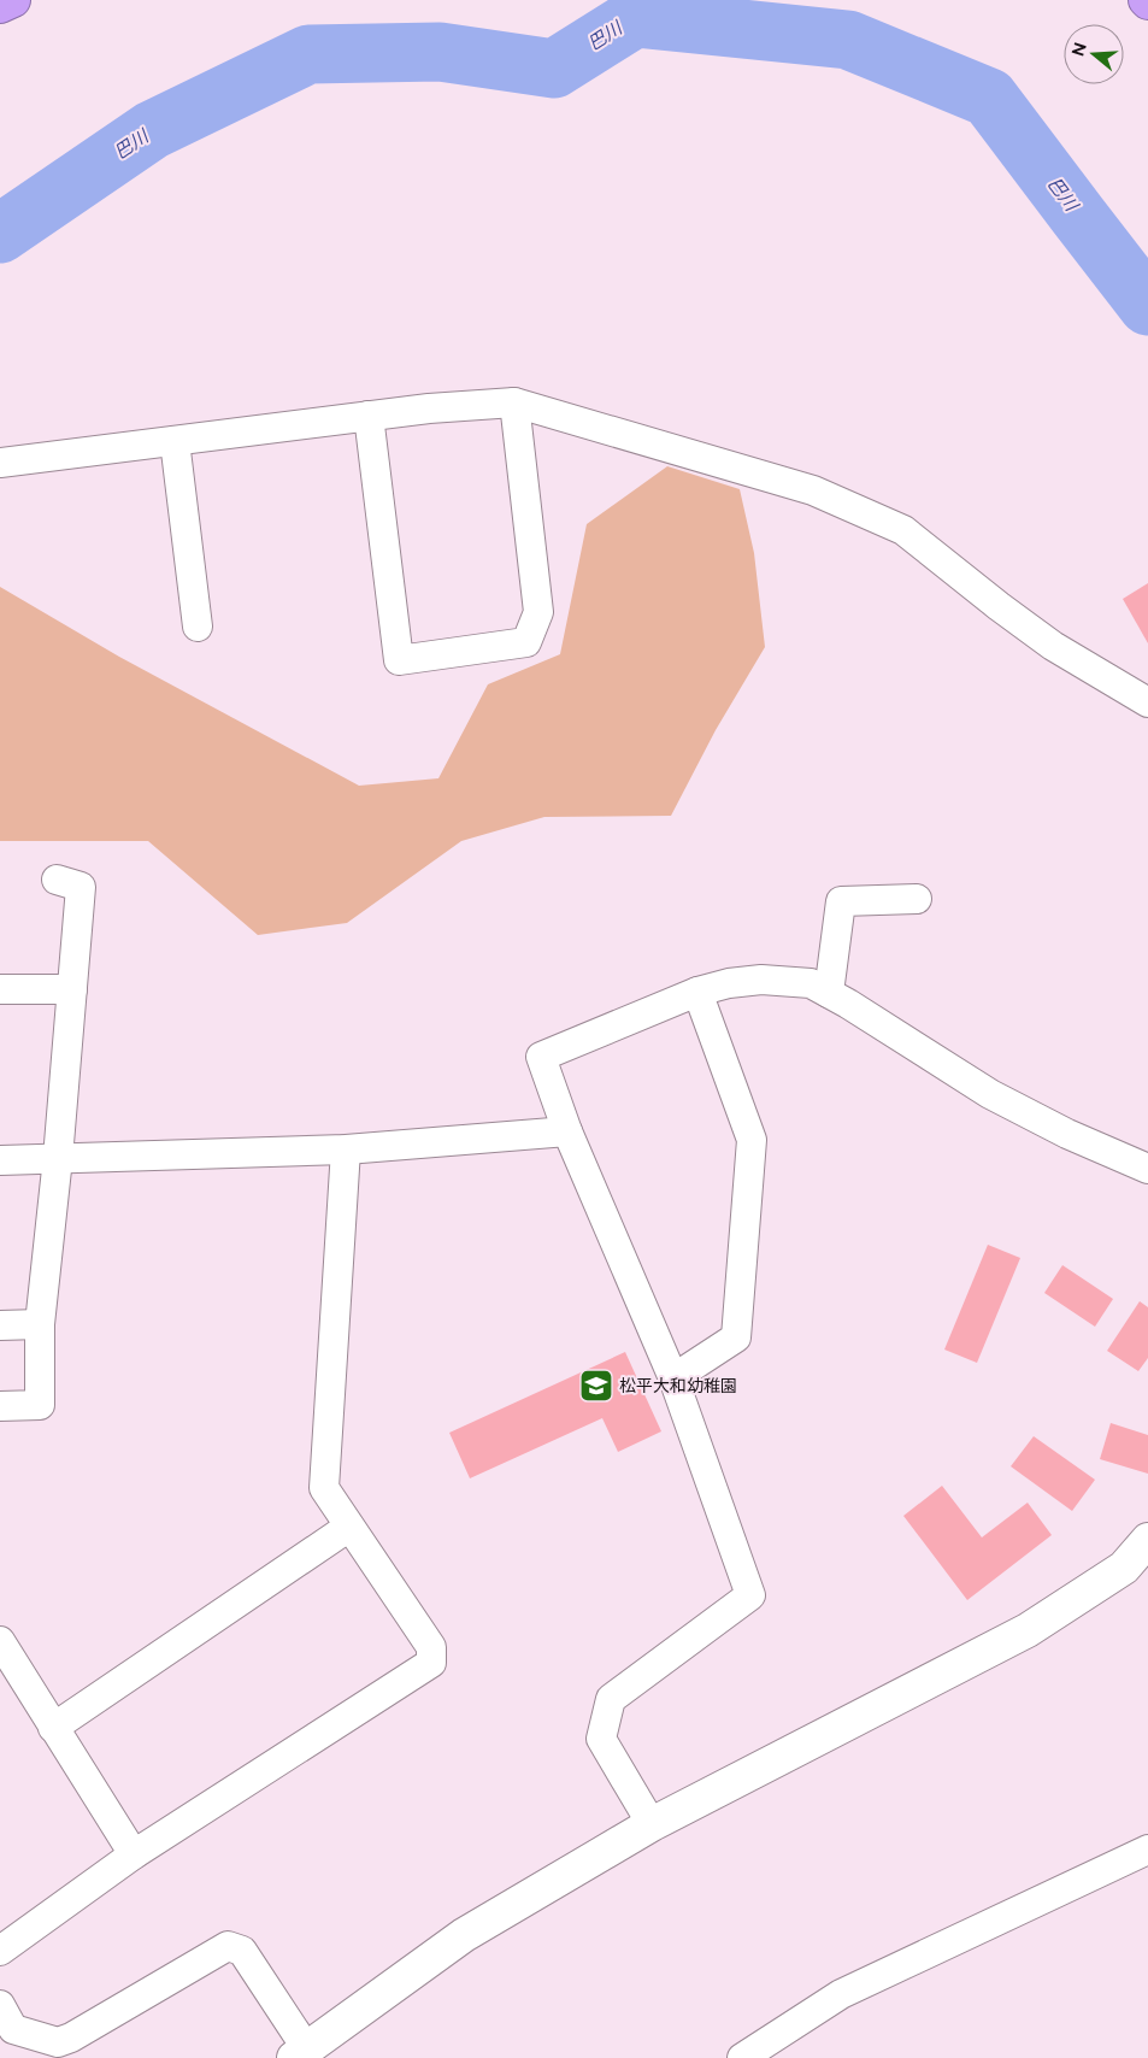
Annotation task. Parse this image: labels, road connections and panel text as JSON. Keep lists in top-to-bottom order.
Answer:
{
  "water": ["巴川"],
  "places": {
    "school or university": ["松平大和幼稚園"]
  },
  "north": "left"
}
